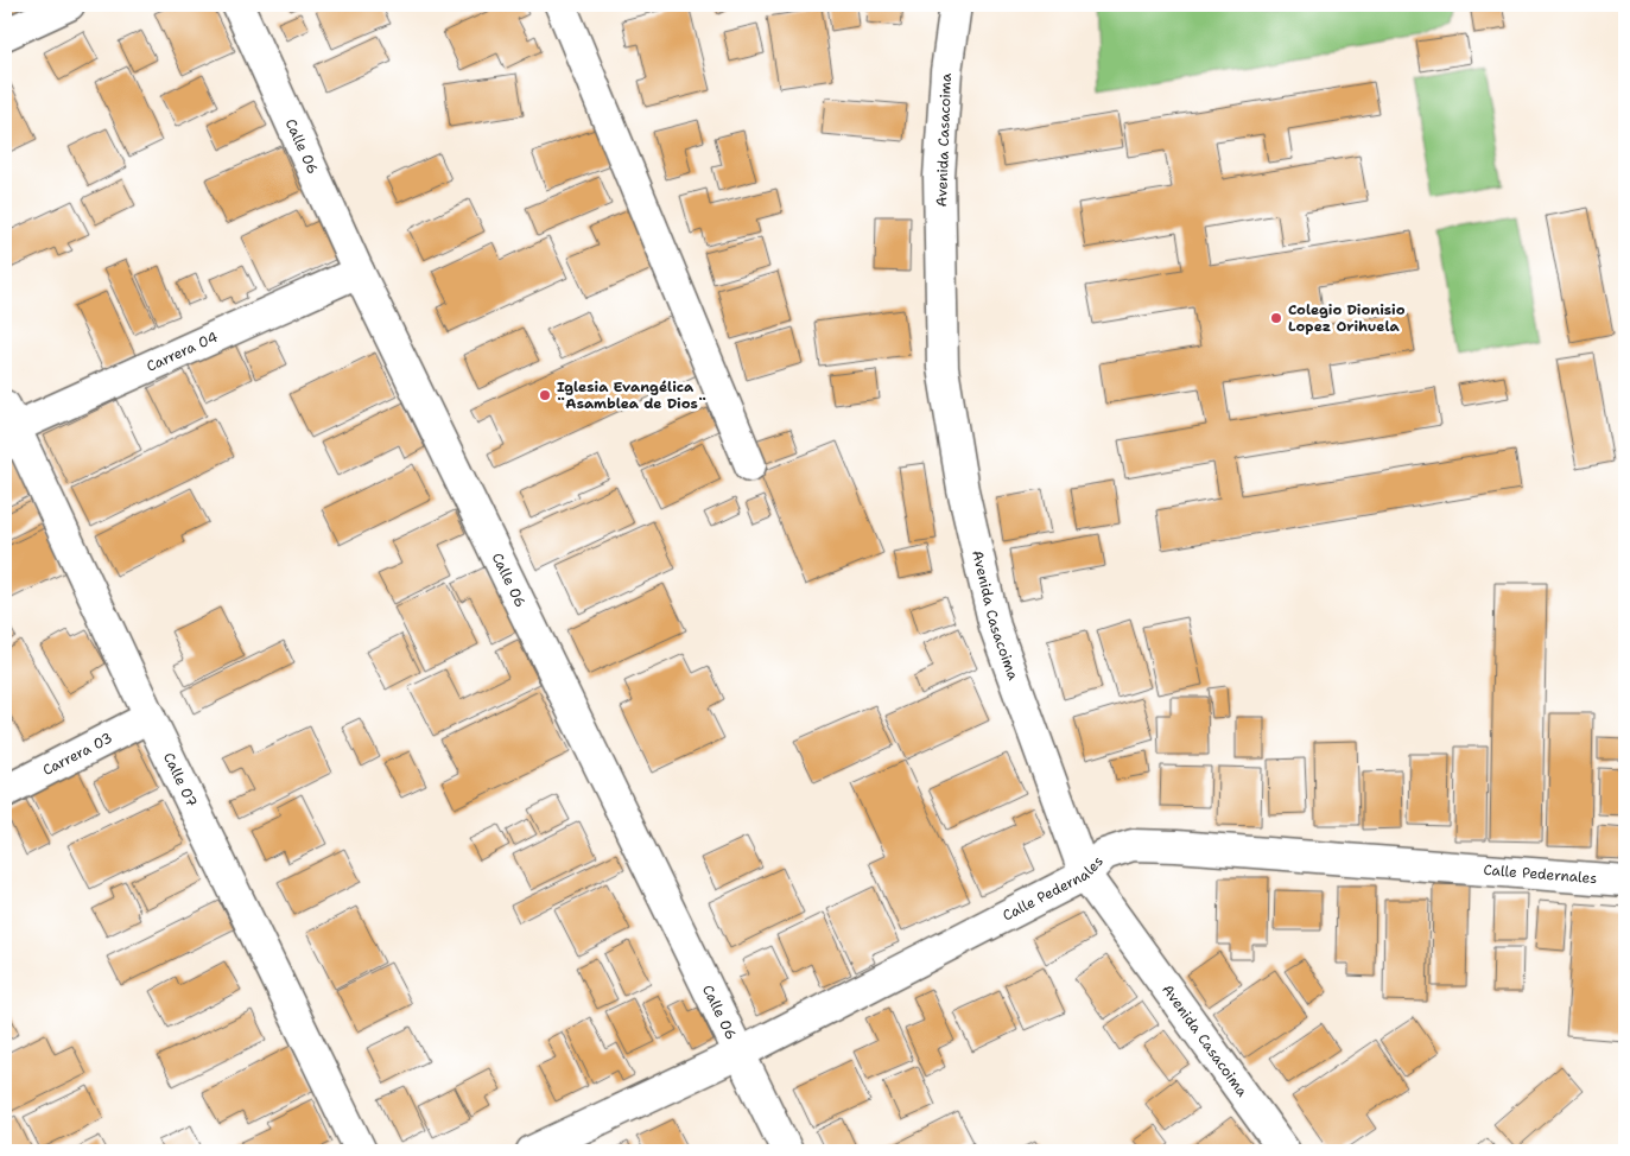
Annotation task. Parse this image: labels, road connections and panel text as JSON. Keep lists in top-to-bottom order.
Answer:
{
  "streets": {
    "street": [
      "Avenida Casacoima",
      "Calle 06",
      "Carrera 04",
      "Carrera 03",
      "Calle 07",
      "Calle Pedernales"
    ]
  },
  "crossings": [
    ["Avenida Casacoima", "Calle Pedernales"],
    ["Calle 06", "Carrera 04"],
    ["Calle 06", "Calle Pedernales"],
    ["Carrera 04", "Calle 07"],
    ["Carrera 03", "Calle 07"]
  ],
  "places": ["Colegio Dionisio Lopez Orihuela", "Iglesia Evangélica ¨Asamblea de Dios¨"]
}
